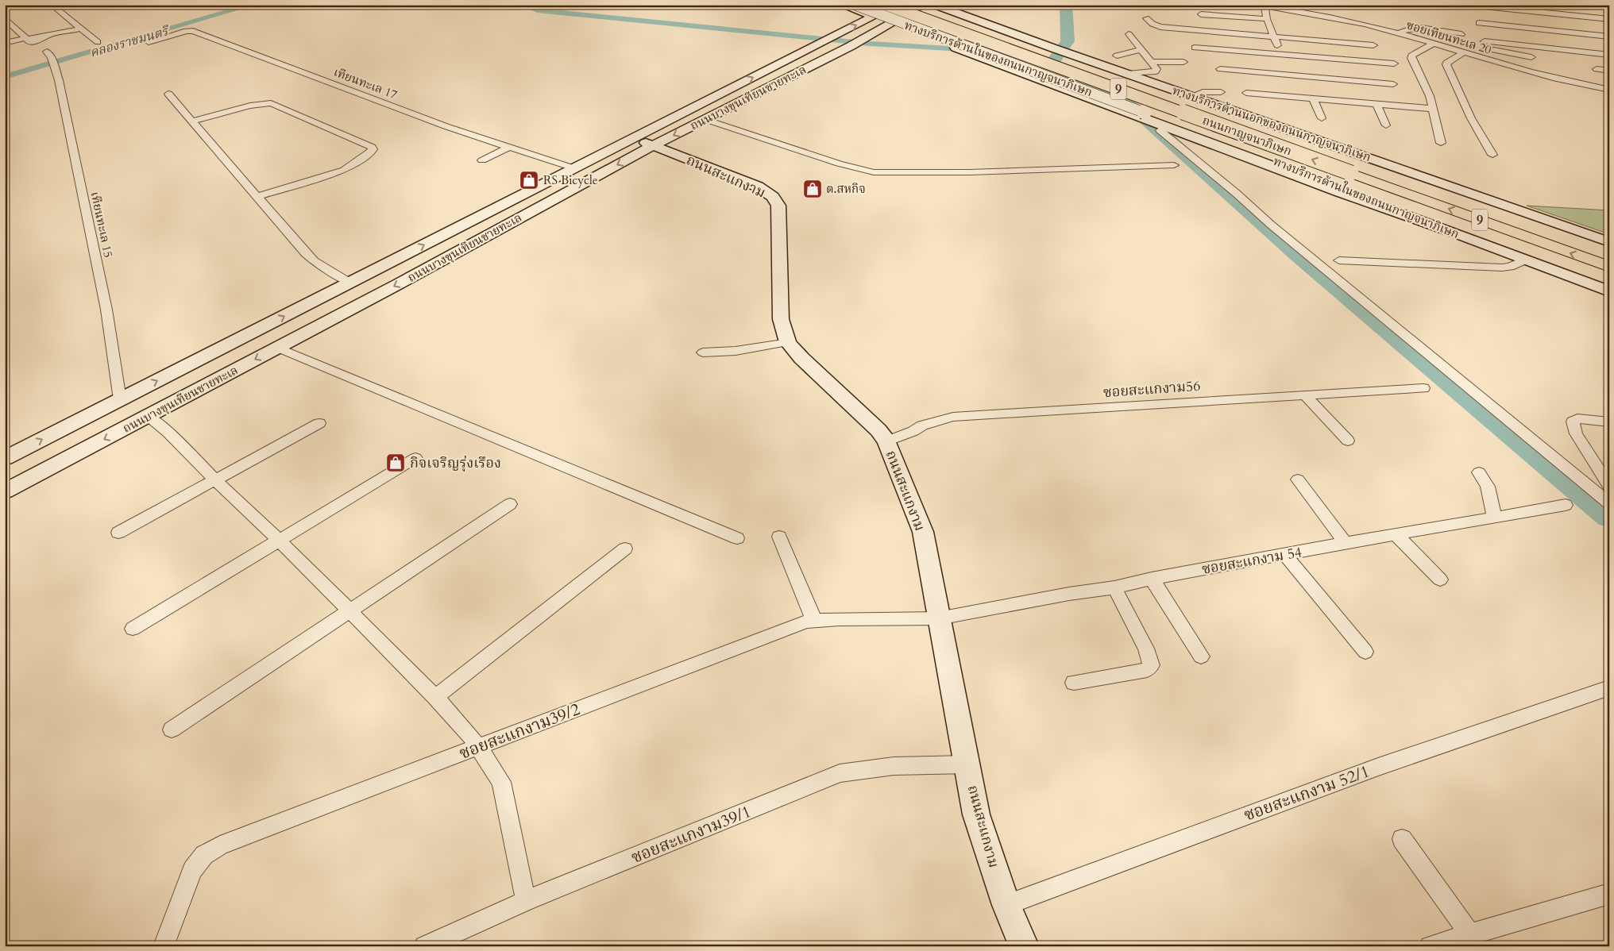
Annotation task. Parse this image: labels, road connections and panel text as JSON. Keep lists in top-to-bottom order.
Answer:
{
  "streets": {
    "highway": ["9", "ถนนกาญจนาภิเษก"],
    "main road": [
      "ทางบริการด้านในของถนนกาญจนาภิเษก",
      "ถนนบางขุนเทียนชายทะเล",
      "ทางบริการด้านนอกของถนนกาญจนาภิเษก",
      "ถนนสะแกงาม"
    ],
    "street": [
      "ซอยเทียนทะเล 20",
      "เทียนทะเล 17",
      "เทียนทะเล 15",
      "ซอยสะแกงาม56",
      "ซอยสะแกงาม 54",
      "ซอยสะแกงาม39/2",
      "ซอยสะแกงาม 52/1",
      "ซอยสะแกงาม39/1"
    ]
  },
  "crossings": [
    ["เทียนทะเล 17", "ถนนบางขุนเทียนชายทะเล"],
    ["ถนนบางขุนเทียนชายทะเล", "ถนนกาญจนาภิเษก"],
    ["ถนนบางขุนเทียนชายทะเล", "ถนนสะแกงาม"],
    ["ถนนบางขุนเทียนชายทะเล", "เทียนทะเล 15"],
    ["ถนนสะแกงาม", "ซอยสะแกงาม56"],
    ["ถนนสะแกงาม", "ซอยสะแกงาม 54"],
    ["ถนนสะแกงาม", "ซอยสะแกงาม39/2"],
    ["ถนนสะแกงาม", "ซอยสะแกงาม 52/1"],
    ["ถนนสะแกงาม", "ซอยสะแกงาม39/1"],
    ["ซอยสะแกงาม 54", "ซอยสะแกงาม39/2"]
  ],
  "water": ["คลองราชมนตรี"],
  "places": {
    "shop": ["RS Bicycle", "ต.สหกิจ", "กิจเจริญรุ่งเรือง"]
  }
}
